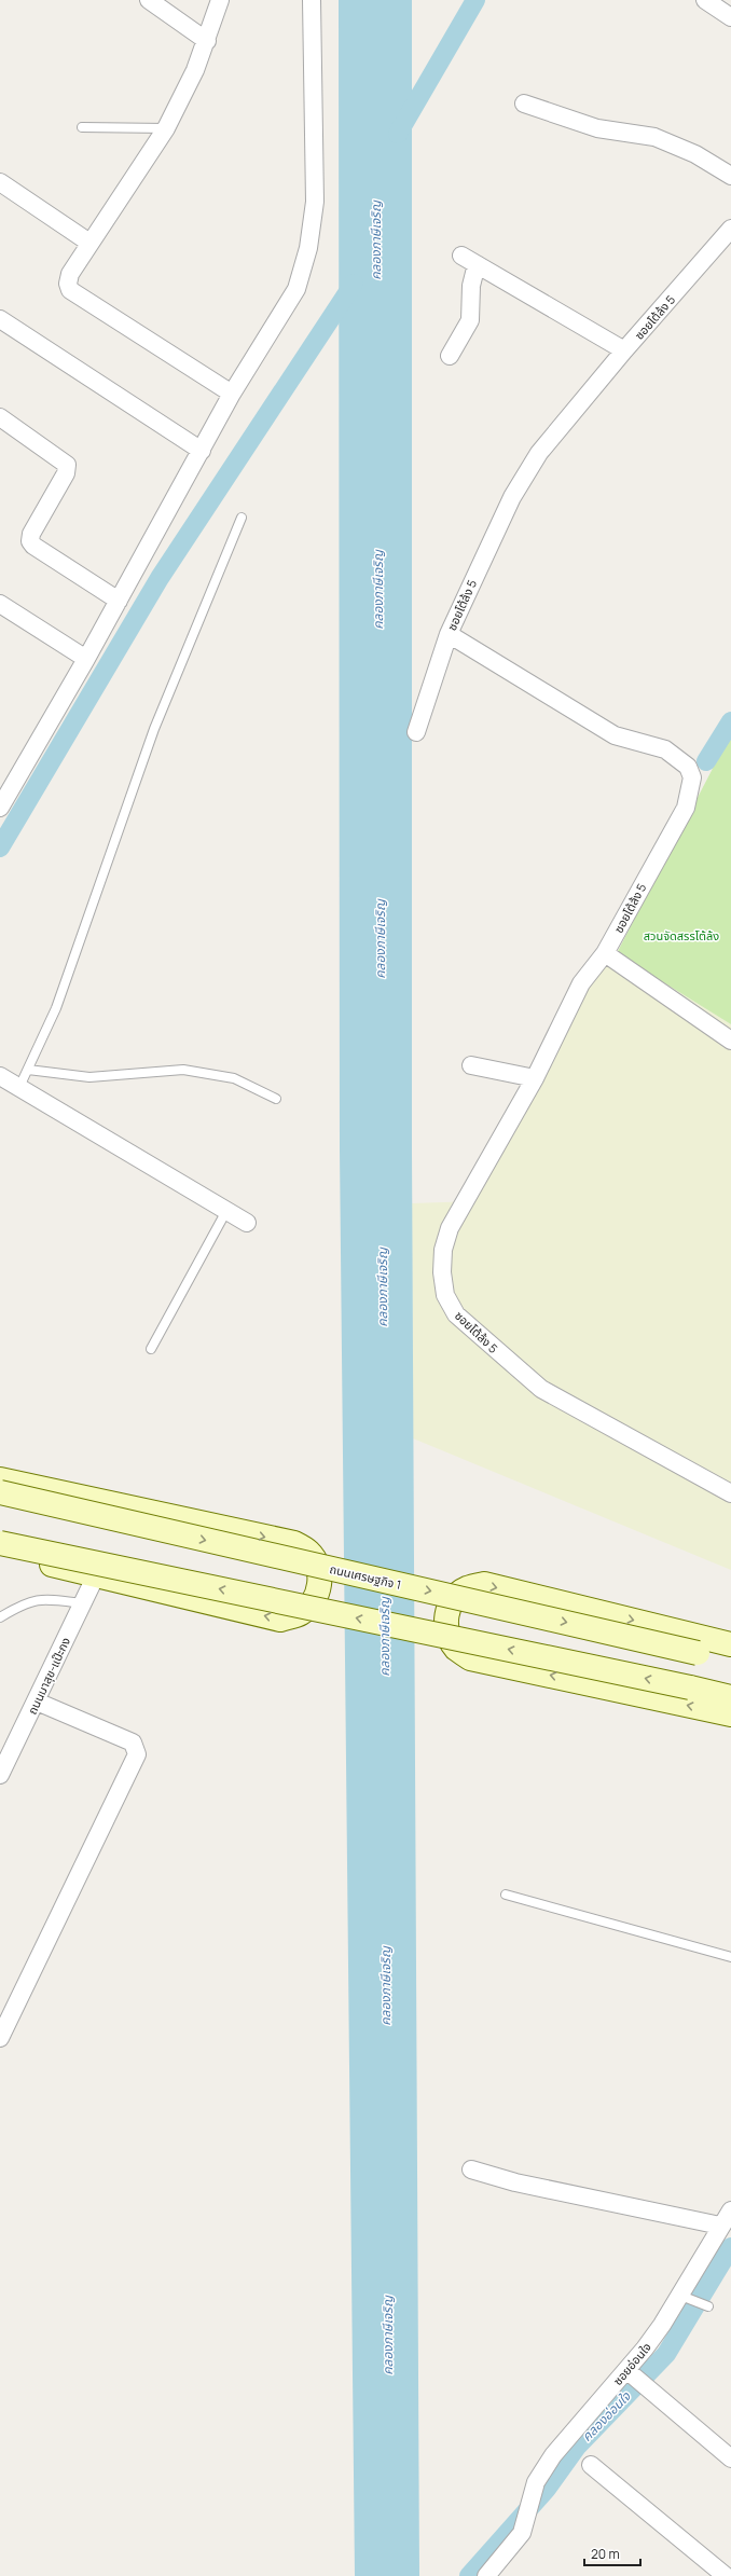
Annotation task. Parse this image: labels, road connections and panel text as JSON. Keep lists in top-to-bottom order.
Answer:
{
  "streets": {
    "main road": ["ถนนเศรษฐกิจ 1"],
    "street": ["ซอยโต้ล้ง 5", "ถนนมาสุข-แป๊ะกง", "ซอยอ่อนใจ"]
  },
  "water": ["คลองภาษีเจริญ", "คลองอ่อนใจ"],
  "parks": ["สวนจัดสรรโต้ล้ง"],
  "scale_bar": "20 m"
}
